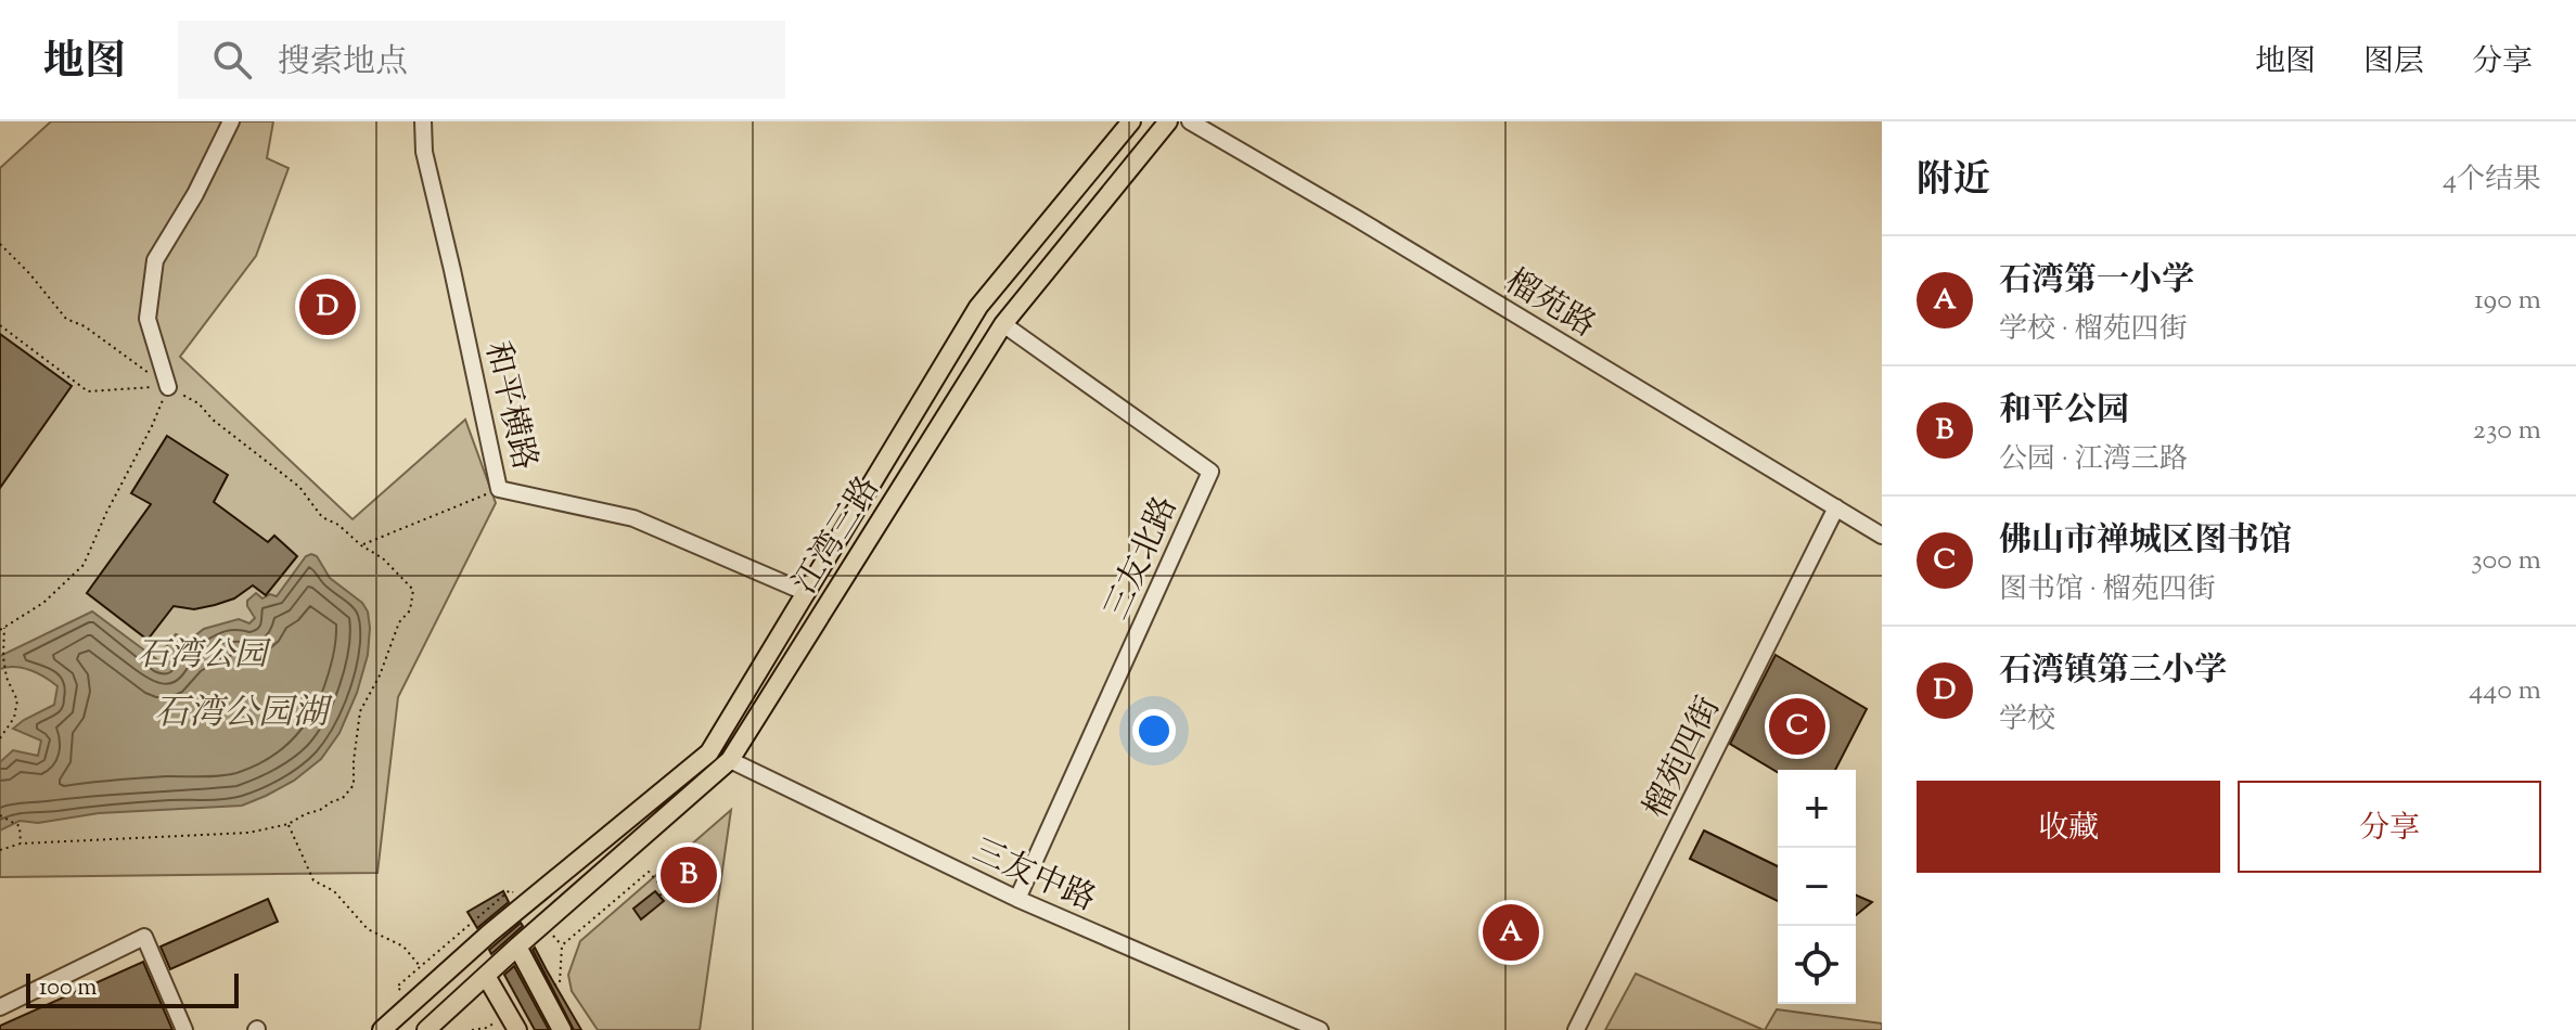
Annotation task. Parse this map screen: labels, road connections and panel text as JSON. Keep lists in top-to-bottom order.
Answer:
{
  "streets": {
    "main road": ["江湾三路"],
    "street": [
      "榴苑路",
      "和平横路",
      "三友北路",
      "榴苑四街",
      "三友中路"
    ]
  },
  "crossings": [
    ["榴苑路", "榴苑四街"],
    ["和平横路", "江湾三路"],
    ["江湾三路", "三友北路"],
    ["江湾三路", "三友中路"],
    ["三友北路", "三友中路"]
  ],
  "water": ["石湾公园湖"],
  "parks": ["石湾公园"],
  "scale_bar": "100 m",
  "page": {
    "header": "地图",
    "search": "搜索地点",
    "nav": ["地图", "图层", "分享"],
    "heading": ["附近", "4个结果"],
    "list": [
      {
        "mark": "A",
        "name": "石湾第一小学",
        "note": "学校 · 榴苑四街",
        "value": "190 m"
      },
      {
        "mark": "B",
        "name": "和平公园",
        "note": "公园 · 江湾三路",
        "value": "230 m"
      },
      {
        "mark": "C",
        "name": "佛山市禅城区图书馆",
        "note": "图书馆 · 榴苑四街",
        "value": "300 m"
      },
      {
        "mark": "D",
        "name": "石湾镇第三小学",
        "note": "学校",
        "value": "440 m"
      }
    ],
    "pins": [
      "D",
      "C",
      "B",
      "A"
    ],
    "buttons": ["收藏", "分享"],
    "map_buttons": ["+", "−"],
    "scale": "100 m"
  }
}
